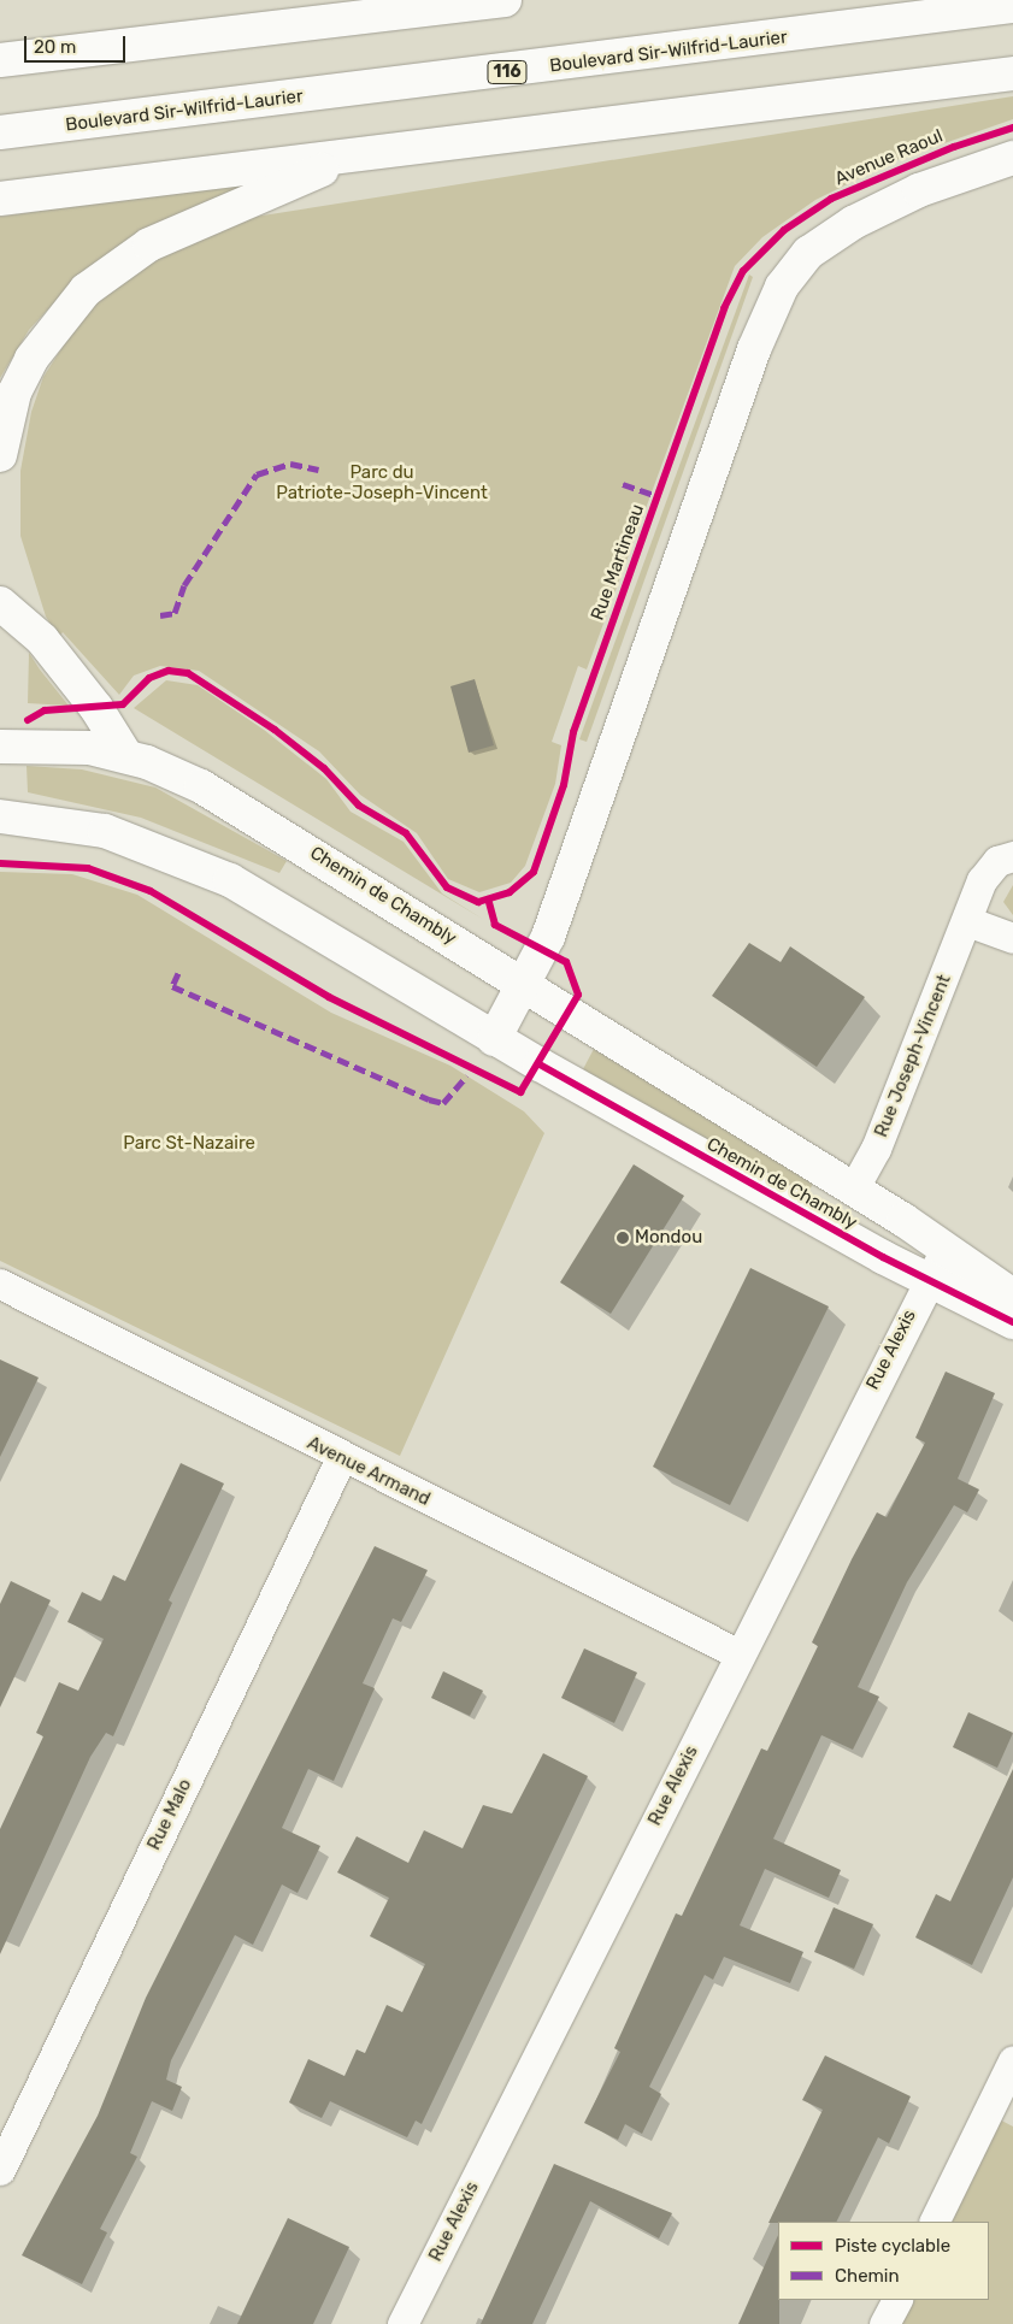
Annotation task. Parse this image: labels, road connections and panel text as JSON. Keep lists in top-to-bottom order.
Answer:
{
  "streets": {
    "main road": ["Boulevard Sir-Wilfrid-Laurier", "116", "Chemin de Chambly"],
    "street": [
      "Rue Joseph-Vincent",
      "Rue Alexis",
      "Avenue Armand",
      "Rue Malo"
    ],
    "cycle path": ["Avenue Raoul"]
  },
  "crossings": [
    ["Chemin de Chambly", "Rue Joseph-Vincent"],
    ["Chemin de Chambly", "Rue Alexis"],
    ["Rue Alexis", "Avenue Armand"],
    ["Avenue Armand", "Rue Malo"]
  ],
  "parks": ["Parc du Patriote-Joseph-Vincent", "Parc St-Nazaire"],
  "places": ["Mondou"],
  "legend": ["Piste cyclable", "Chemin"],
  "scale_bar": "20 m"
}
